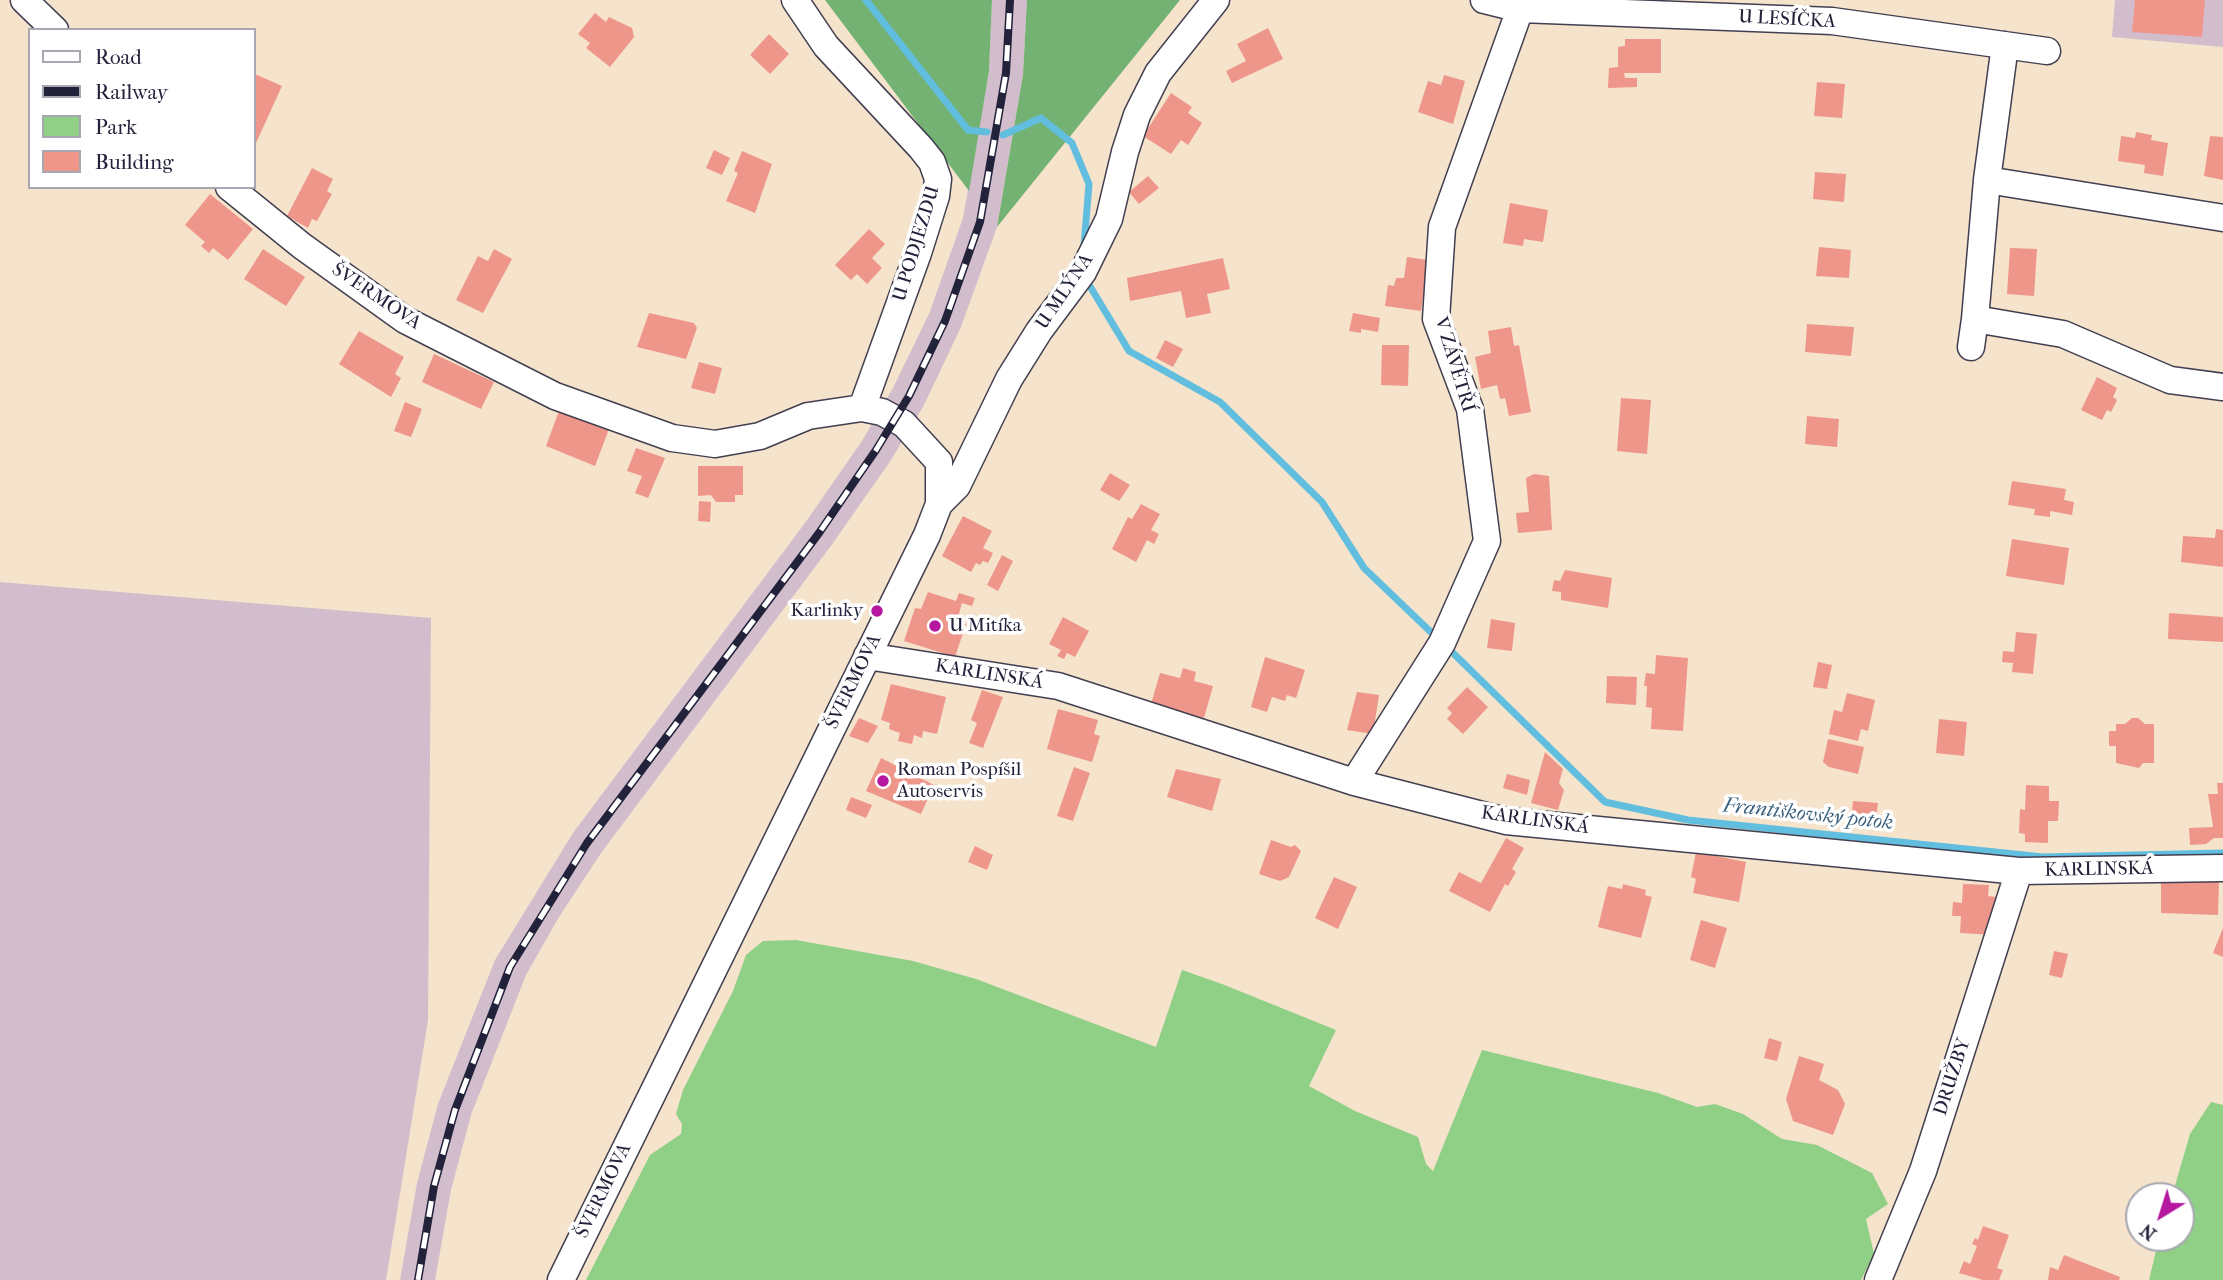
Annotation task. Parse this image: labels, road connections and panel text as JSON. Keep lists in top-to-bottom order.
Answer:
{
  "streets": {
    "street": [
      "U LESÍČKA",
      "U PODJEZDU",
      "U MLÝNA",
      "ŠVERMOVA",
      "V ZÁVĚTŘÍ",
      "KARLINSKÁ",
      "DRUŽBY"
    ]
  },
  "crossings": [
    ["U LESÍČKA", "V ZÁVĚTŘÍ"],
    ["U PODJEZDU", "ŠVERMOVA"],
    ["U MLÝNA", "ŠVERMOVA"],
    ["ŠVERMOVA", "KARLINSKÁ"],
    ["V ZÁVĚTŘÍ", "KARLINSKÁ"],
    ["KARLINSKÁ", "DRUŽBY"]
  ],
  "water": ["Františkovský potok"],
  "places": ["Karlinky", "U Mitíka", "Roman Pospíšil Autoservis"],
  "legend": [
    "Road",
    "Railway",
    "Park",
    "Building"
  ],
  "north": "bottom left"
}
